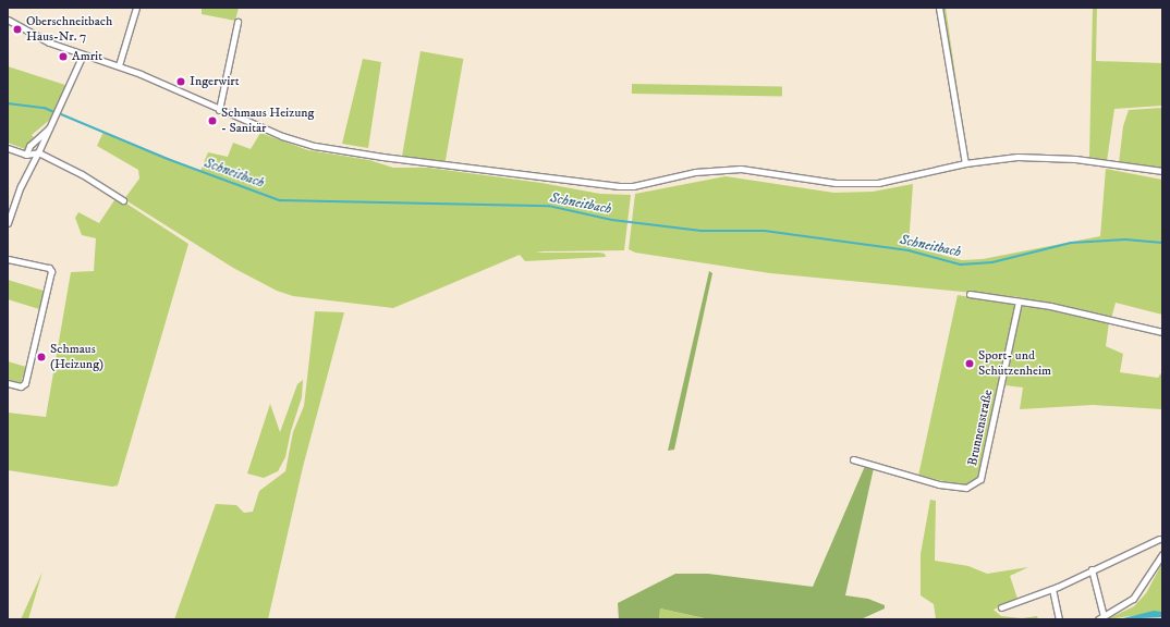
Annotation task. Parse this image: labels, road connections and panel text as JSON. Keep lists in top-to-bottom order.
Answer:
{
  "streets": {
    "street": ["Brunnenstraße"]
  },
  "water": ["Schneitbach"],
  "places": [
    "Oberschneitbach Haus-Nr. 7",
    "Amrit",
    "Ingerwirt",
    "Schmaus Heizung - Sanitär",
    "Schmaus (Heizung)",
    "Sport- und Schützenheim"
  ]
}
